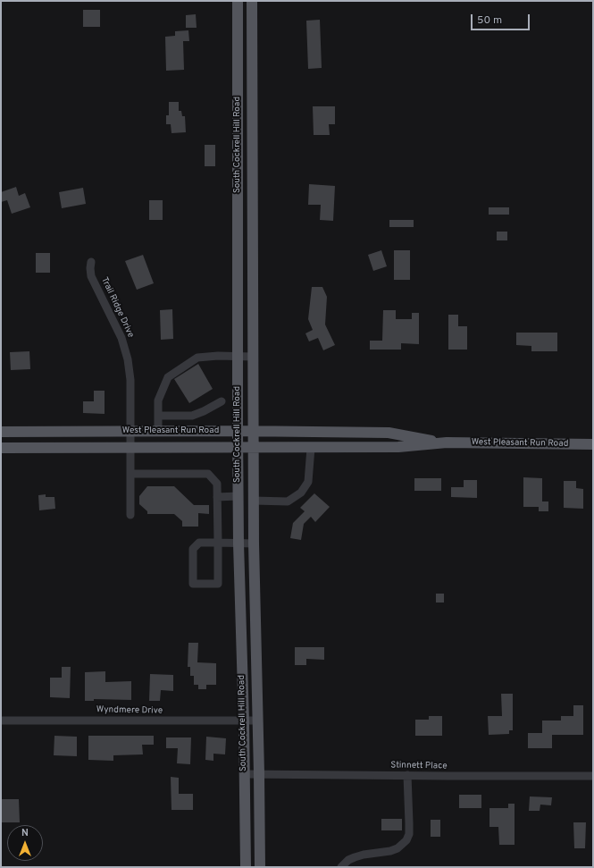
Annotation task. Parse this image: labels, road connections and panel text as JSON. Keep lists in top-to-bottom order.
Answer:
{
  "streets": {
    "main road": ["South Cockrell Hill Road", "West Pleasant Run Road"],
    "street": ["Trail Ridge Drive", "Wyndmere Drive", "Stinnett Place"]
  },
  "crossings": [
    ["South Cockrell Hill Road", "West Pleasant Run Road"],
    ["South Cockrell Hill Road", "Wyndmere Drive"],
    ["South Cockrell Hill Road", "Stinnett Place"],
    ["Trail Ridge Drive", "West Pleasant Run Road"]
  ],
  "scale_bar": "50 m",
  "north": "top"
}
